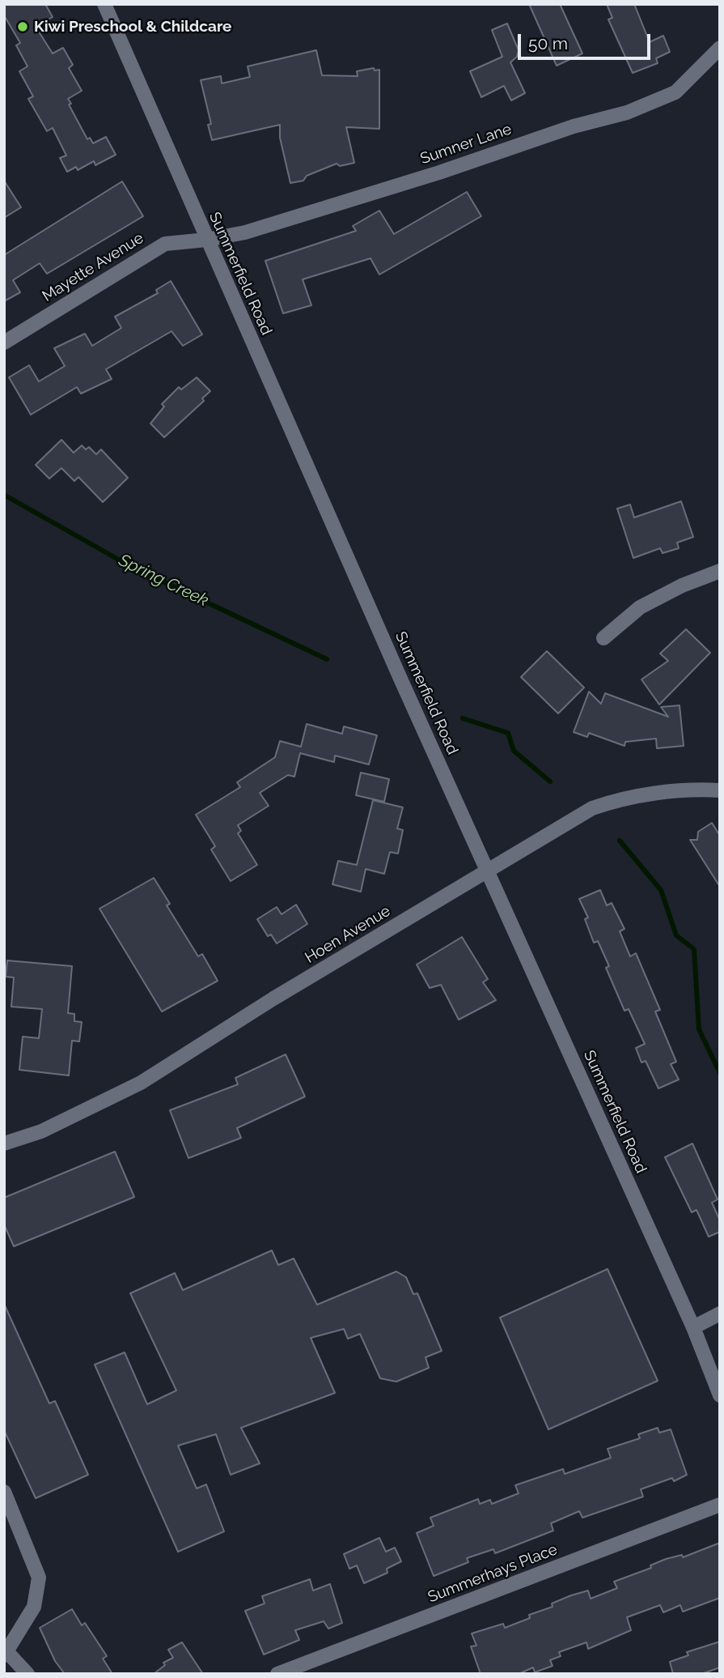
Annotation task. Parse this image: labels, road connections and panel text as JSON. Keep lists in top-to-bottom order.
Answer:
{
  "streets": {
    "street": [
      "Sumner Lane",
      "Mayette Avenue",
      "Summerfield Road",
      "Hoen Avenue",
      "Summerhays Place"
    ]
  },
  "crossings": [
    ["Sumner Lane", "Mayette Avenue"],
    ["Sumner Lane", "Summerfield Road"],
    ["Mayette Avenue", "Summerfield Road"],
    ["Summerfield Road", "Hoen Avenue"]
  ],
  "water": ["Spring Creek"],
  "places": ["Kiwi Preschool & Childcare"],
  "scale_bar": "50 m"
}
